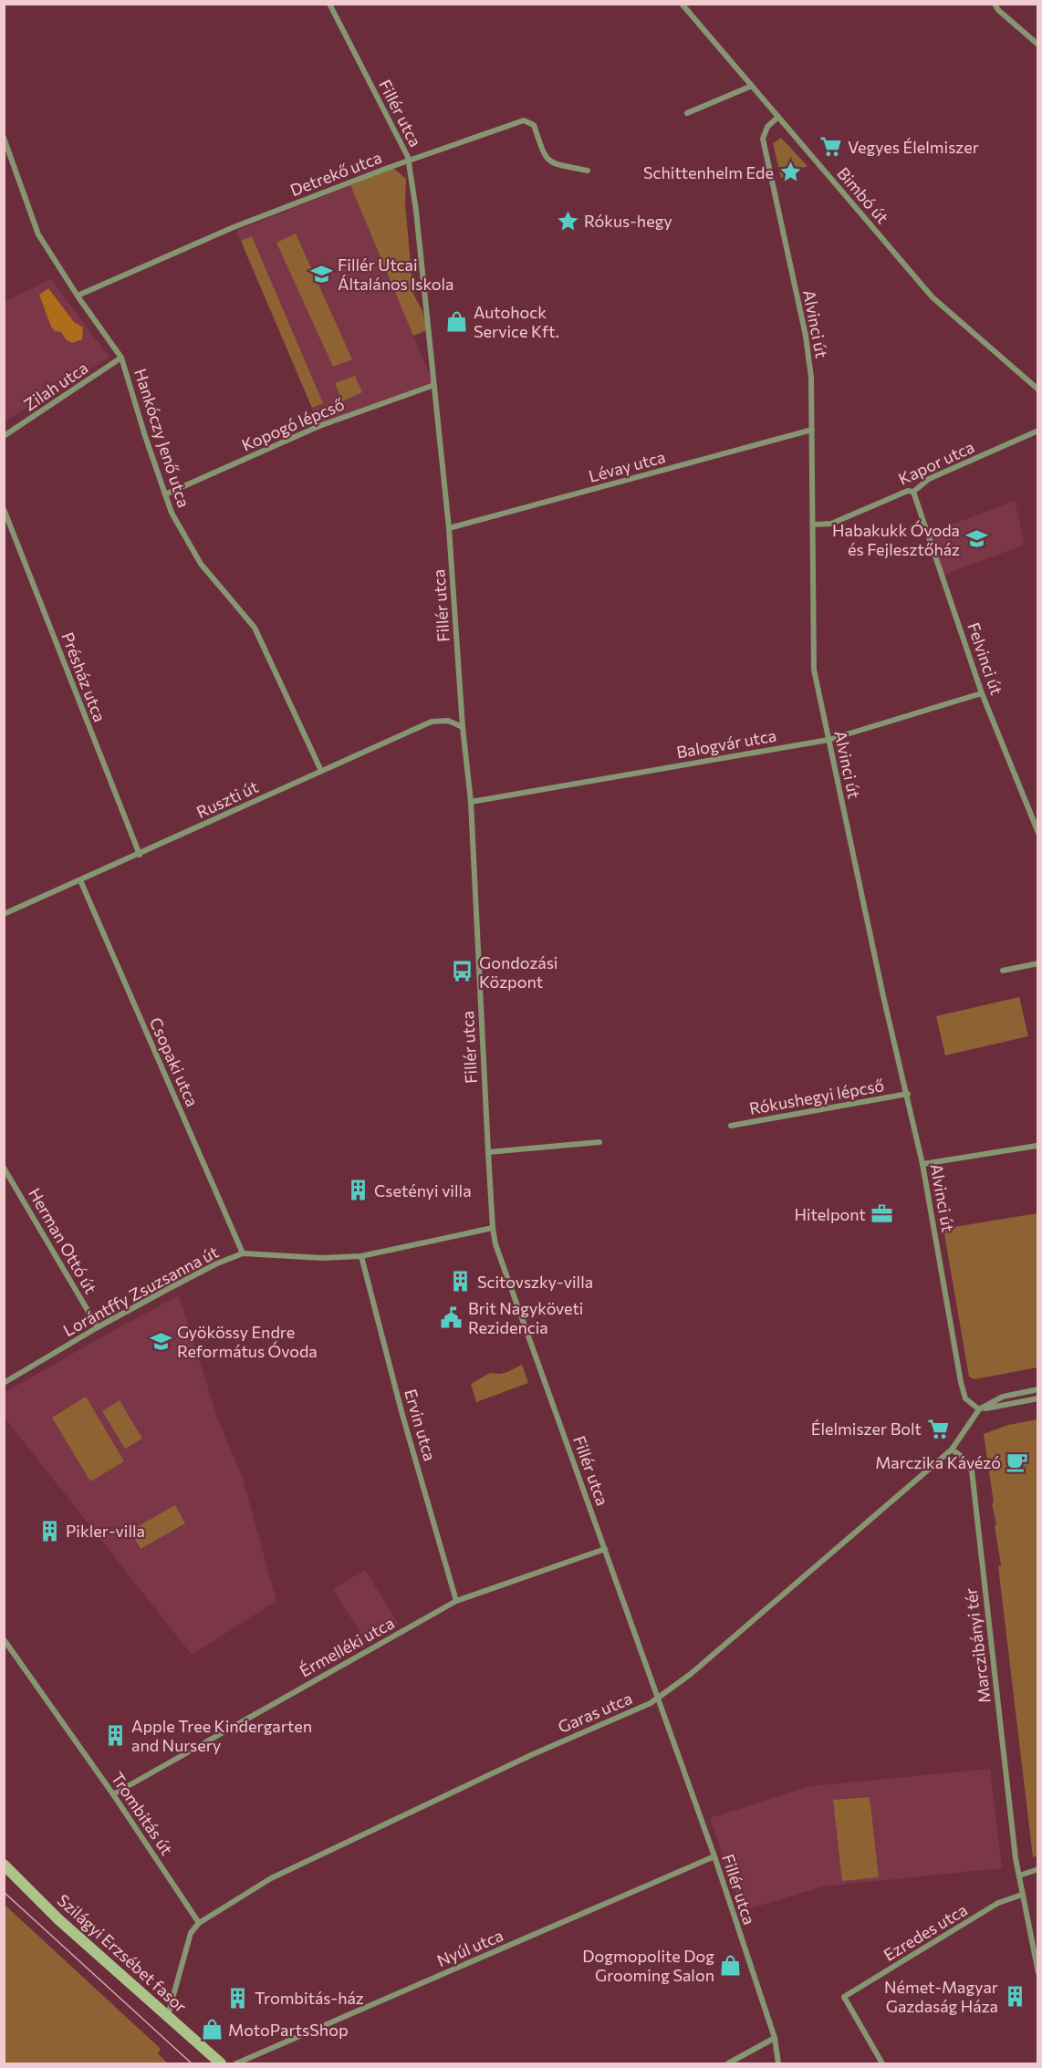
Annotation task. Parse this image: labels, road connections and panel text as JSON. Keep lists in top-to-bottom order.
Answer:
{
  "streets": {
    "main road": ["Szilágyi Erzsébet fasor"],
    "street": [
      "Fillér utca",
      "Detrekő utca",
      "Bimbó út",
      "Alvinci út",
      "Zilah utca",
      "Kopogó lépcső",
      "Hankóczy Jenő utca",
      "Kapor utca",
      "Lévay utca",
      "Felvinci út",
      "Présház utca",
      "Balogvár utca",
      "Ruszti út",
      "Csopaki utca",
      "Rókushegyi lépcső",
      "Herman Ottó út",
      "Lorántffy Zsuzsanna út",
      "Ervin utca",
      "Marczibányi tér",
      "Érmelléki utca",
      "Garas utca",
      "Trombitás út",
      "Ezredes utca",
      "Nyúl utca"
    ]
  },
  "crossings": [
    ["Fillér utca", "Detrekő utca"],
    ["Fillér utca", "Kopogó lépcső"],
    ["Fillér utca", "Lévay utca"],
    ["Fillér utca", "Balogvár utca"],
    ["Fillér utca", "Ruszti út"],
    ["Fillér utca", "Lorántffy Zsuzsanna út"],
    ["Fillér utca", "Érmelléki utca"],
    ["Fillér utca", "Garas utca"],
    ["Fillér utca", "Nyúl utca"],
    ["Detrekő utca", "Hankóczy Jenő utca"],
    ["Bimbó út", "Alvinci út"],
    ["Alvinci út", "Kapor utca"],
    ["Alvinci út", "Lévay utca"],
    ["Alvinci út", "Balogvár utca"],
    ["Alvinci út", "Rókushegyi lépcső"],
    ["Zilah utca", "Hankóczy Jenő utca"],
    ["Kopogó lépcső", "Hankóczy Jenő utca"],
    ["Hankóczy Jenő utca", "Ruszti út"],
    ["Kapor utca", "Felvinci út"],
    ["Felvinci út", "Balogvár utca"],
    ["Présház utca", "Ruszti út"],
    ["Ruszti út", "Csopaki utca"],
    ["Csopaki utca", "Lorántffy Zsuzsanna út"],
    ["Herman Ottó út", "Lorántffy Zsuzsanna út"],
    ["Lorántffy Zsuzsanna út", "Ervin utca"],
    ["Ervin utca", "Érmelléki utca"],
    ["Marczibányi tér", "Garas utca"],
    ["Marczibányi tér", "Ezredes utca"],
    ["Érmelléki utca", "Trombitás út"],
    ["Garas utca", "Trombitás út"]
  ],
  "places": {
    "supermarket": ["Vegyes Élelmiszer", "Élelmiszer Bolt"],
    "place": ["Schittenhelm Ede", "Rókus-hegy"],
    "school or university": ["Fillér Utcai Általános Iskola", "Habakukk Óvoda és Fejlesztőház", "Gyökössy Endre Református Óvoda"],
    "shop": ["Autohock Service Kft.", "Dogmopolite Dog Grooming Salon", "MotoPartsShop"],
    "bus stop": ["Gondozási Központ"],
    "building": [
      "Csetényi villa",
      "Scitovszky-villa",
      "Pikler-villa",
      "Apple Tree Kindergarten and Nursery",
      "Német-Magyar Gazdaság Háza",
      "Trombitás-ház"
    ],
    "office": ["Hitelpont"],
    "public building": ["Brit Nagyköveti Rezidencia"],
    "cafe": ["Marczika Kávézó"]
  }
}
